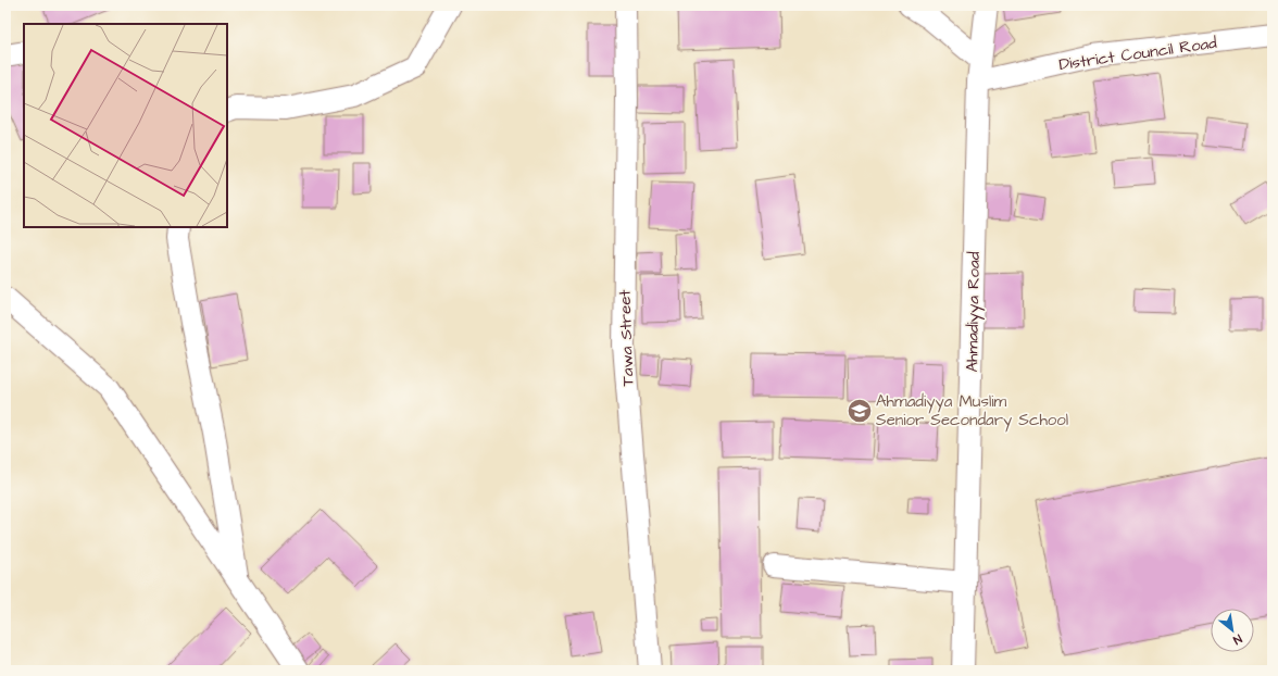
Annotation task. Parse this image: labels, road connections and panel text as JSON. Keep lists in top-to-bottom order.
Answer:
{
  "streets": {
    "street": ["District Council Road", "Ahmadiyya Road", "Tawa Street"]
  },
  "crossings": [
    ["District Council Road", "Ahmadiyya Road"]
  ],
  "places": {
    "school or university": ["Ahmadiyya Muslim Senior Secondary School"]
  },
  "north": "bottom right"
}
